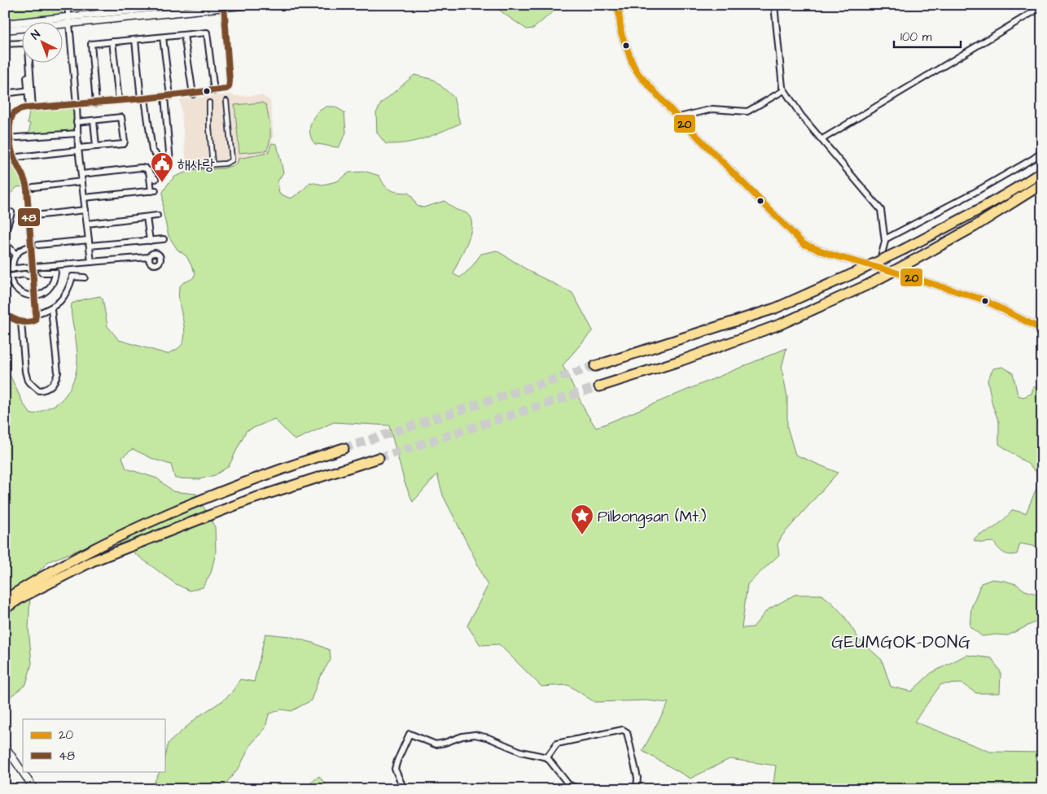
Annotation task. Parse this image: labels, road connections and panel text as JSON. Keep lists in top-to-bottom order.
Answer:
{
  "districts": ["GEUMGOK-DONG"],
  "places": {
    "public building": ["해사랑"],
    "place": ["Pilbongsan (Mt.)"]
  },
  "lines": ["transit line 20", "transit line 48"],
  "legend": ["20", "48"],
  "scale_bar": "100 m",
  "north": "top left"
}
